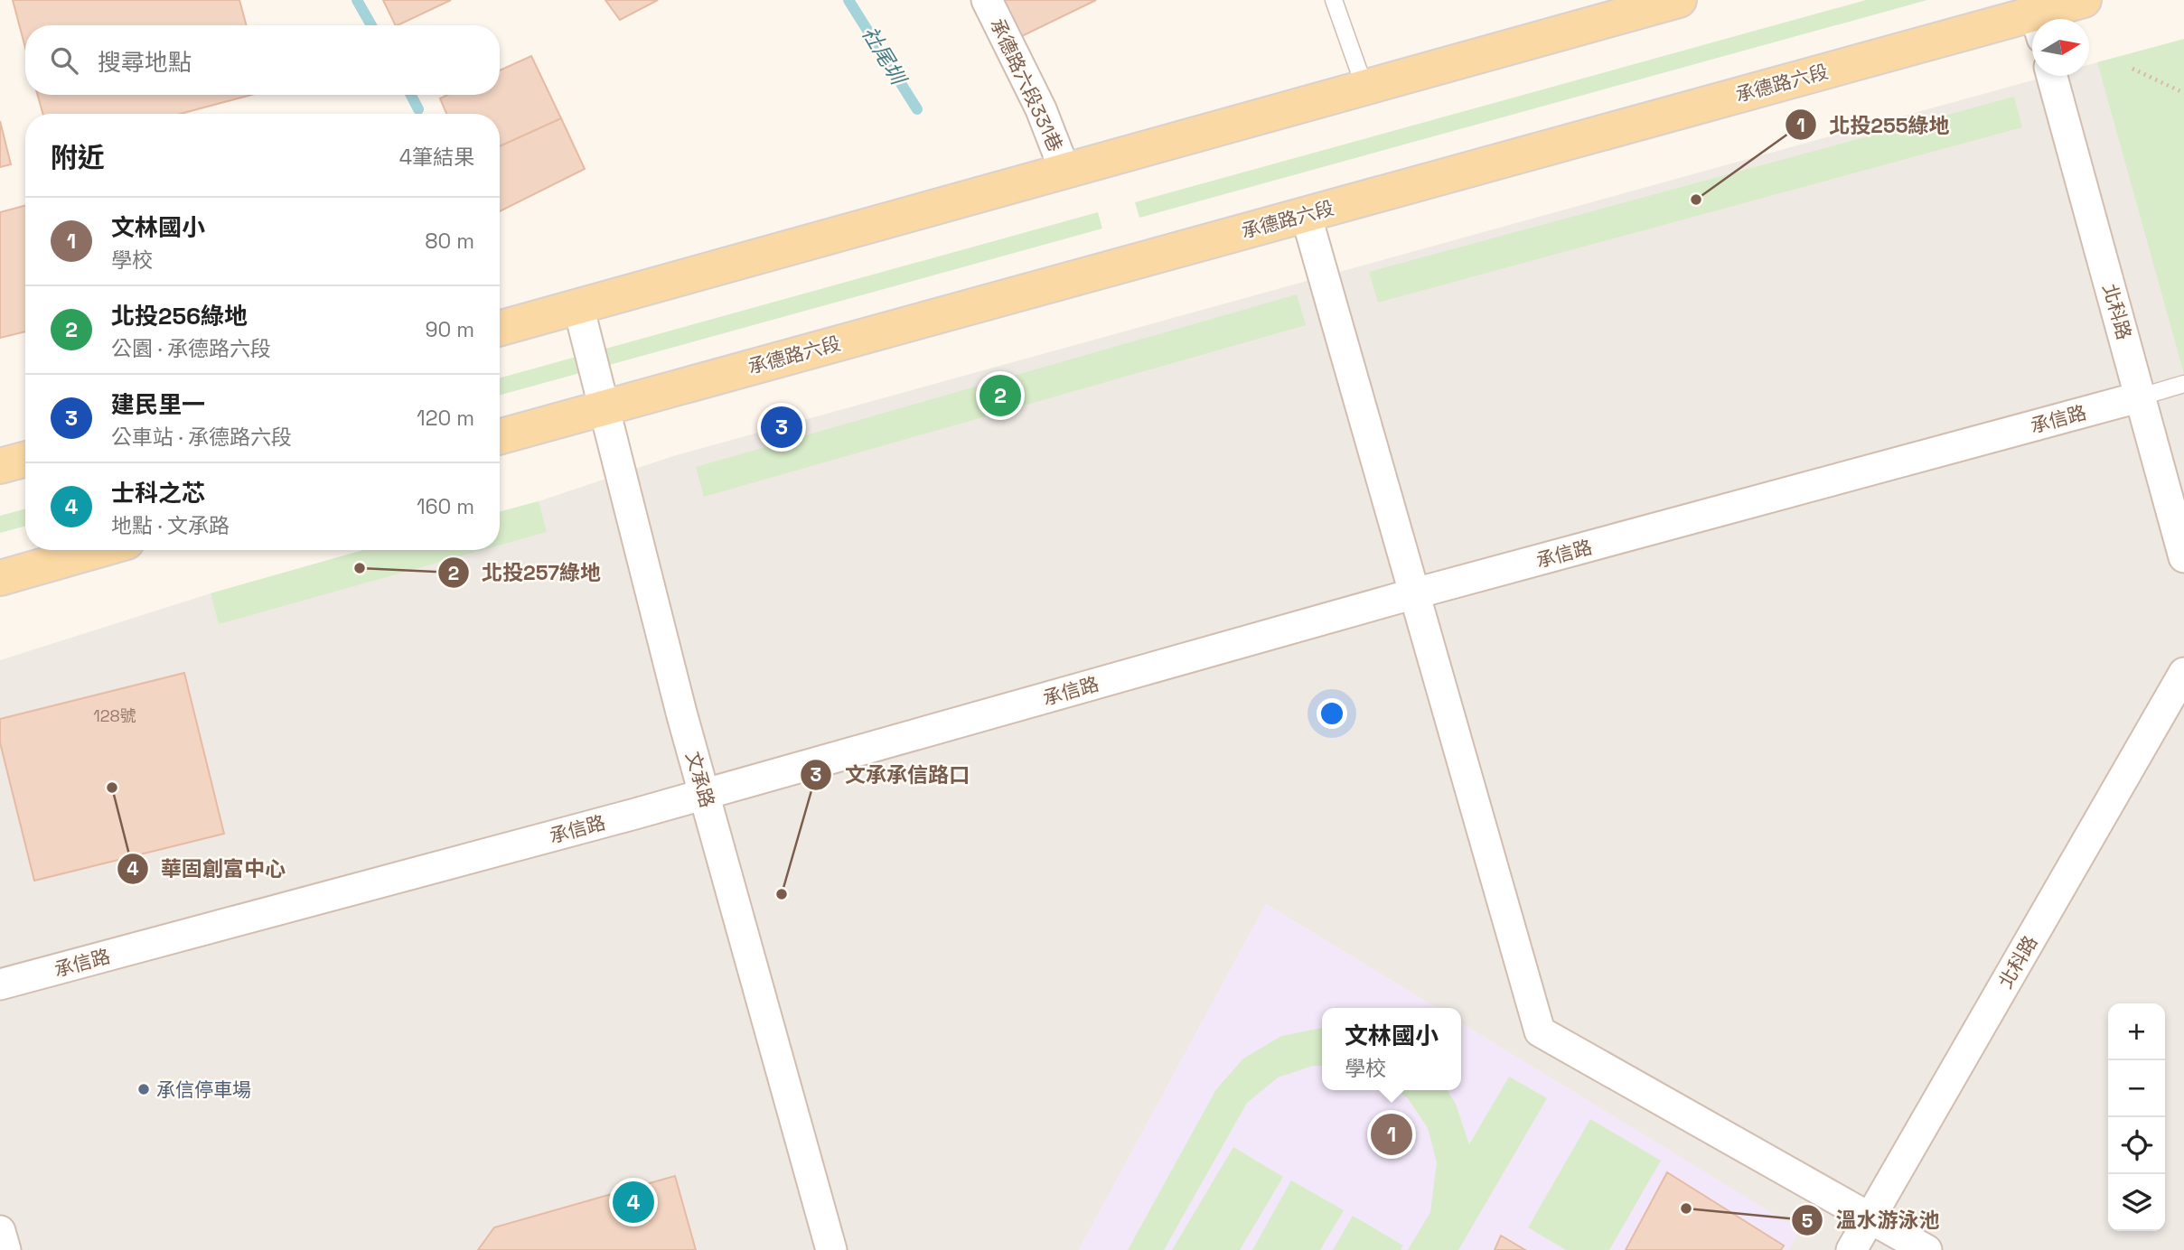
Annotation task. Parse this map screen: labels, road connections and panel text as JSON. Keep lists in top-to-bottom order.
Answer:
{
  "streets": {
    "main road": ["承德路六段"],
    "street": [
      "承德路六段331巷",
      "北科路",
      "承信路",
      "文承路"
    ]
  },
  "crossings": [
    ["承德路六段", "文承路"],
    ["北科路", "承信路"],
    ["承信路", "文承路"]
  ],
  "water": ["社尾圳"],
  "places": [
    "北投255綠地",
    "北投257綠地",
    "華固創富中心",
    "文承承信路口",
    "承信停車場",
    "溫水游泳池"
  ],
  "house_numbers": ["128號"],
  "north": "right",
  "page": {
    "search": "搜尋地點",
    "heading": ["附近", "4筆結果"],
    "list": [
      {
        "mark": "1",
        "name": "文林國小",
        "note": "學校",
        "value": "80 m"
      },
      {
        "mark": "2",
        "name": "北投256綠地",
        "note": "公園 · 承德路六段",
        "value": "90 m"
      },
      {
        "mark": "3",
        "name": "建民里一",
        "note": "公車站 · 承德路六段",
        "value": "120 m"
      },
      {
        "mark": "4",
        "name": "士科之芯",
        "note": "地點 · 文承路",
        "value": "160 m"
      }
    ],
    "pins": [
      "2",
      "3",
      "1",
      "4"
    ],
    "map_buttons": ["+", "−"],
    "popup": ["文林國小", "學校"]
  }
}
